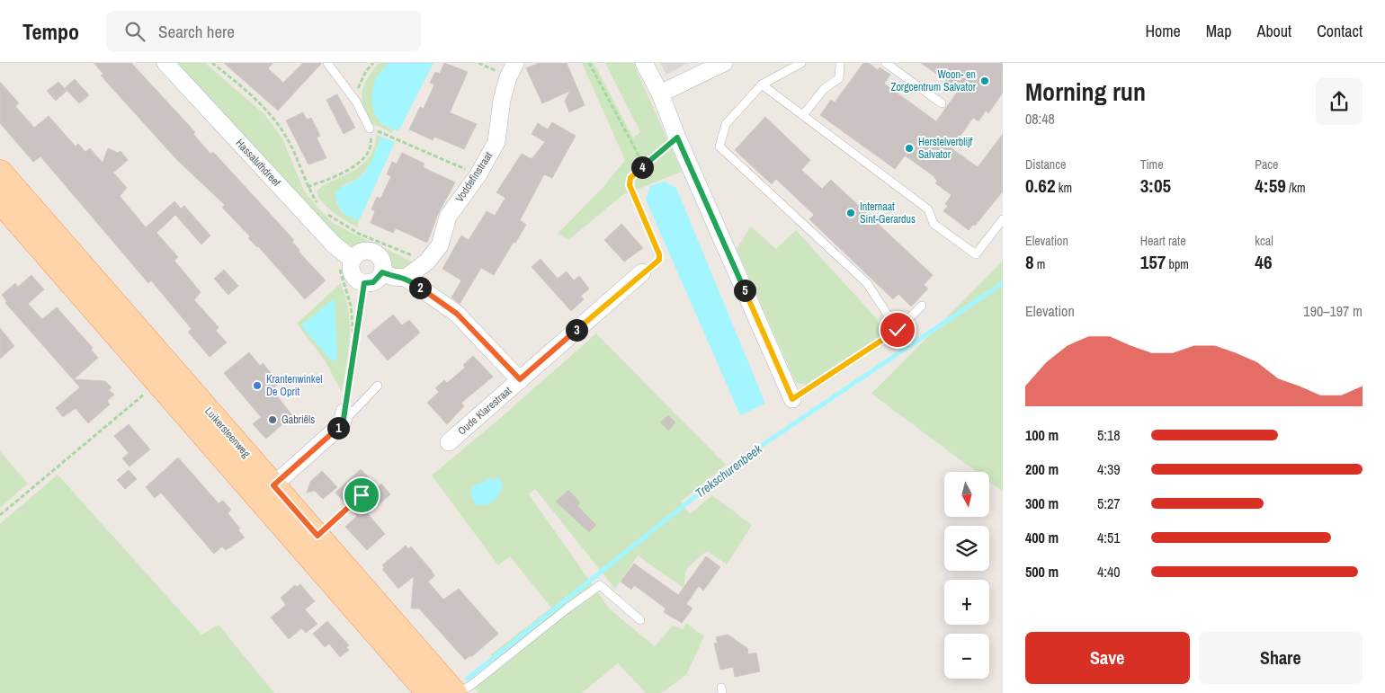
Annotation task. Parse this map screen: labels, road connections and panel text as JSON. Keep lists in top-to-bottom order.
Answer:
{
  "streets": {
    "main road": ["Luikersteenweg"],
    "street": ["Hassaluthdreef", "Voddefinstraat", "Oude Klarestraat"]
  },
  "water": ["Trekschurenbeek"],
  "places": [
    "Woon- en Zorgcentrum Salvator",
    "Herstelverblijf Salvator",
    "Internaat Sint-Gerardus",
    "Krantenwinkel De Oprit",
    "Gabriëls"
  ],
  "north": "bottom",
  "page": {
    "header": "Tempo",
    "search": "Search here",
    "nav": [
      "Home",
      "Map",
      "About",
      "Contact"
    ],
    "heading": ["Morning run", "08:48"],
    "stats": [
      ["Distance", "0.62 km"],
      ["Time", "3:05"],
      ["Pace", "4:59 /km"],
      ["Elevation", "8 m"],
      ["Heart rate", "157 bpm"],
      ["kcal", "46"]
    ],
    "pins": [
      "4",
      "2",
      "5",
      "3",
      "1"
    ],
    "chart": ["Elevation", "190–197 m"],
    "list": [
      {
        "name": "100 m",
        "note": "5:18"
      },
      {
        "name": "200 m",
        "note": "4:39"
      },
      {
        "name": "300 m",
        "note": "5:27"
      },
      {
        "name": "400 m",
        "note": "4:51"
      },
      {
        "name": "500 m",
        "note": "4:40"
      }
    ],
    "map_buttons": ["+", "−"],
    "buttons": ["Save", "Share"]
  }
}
